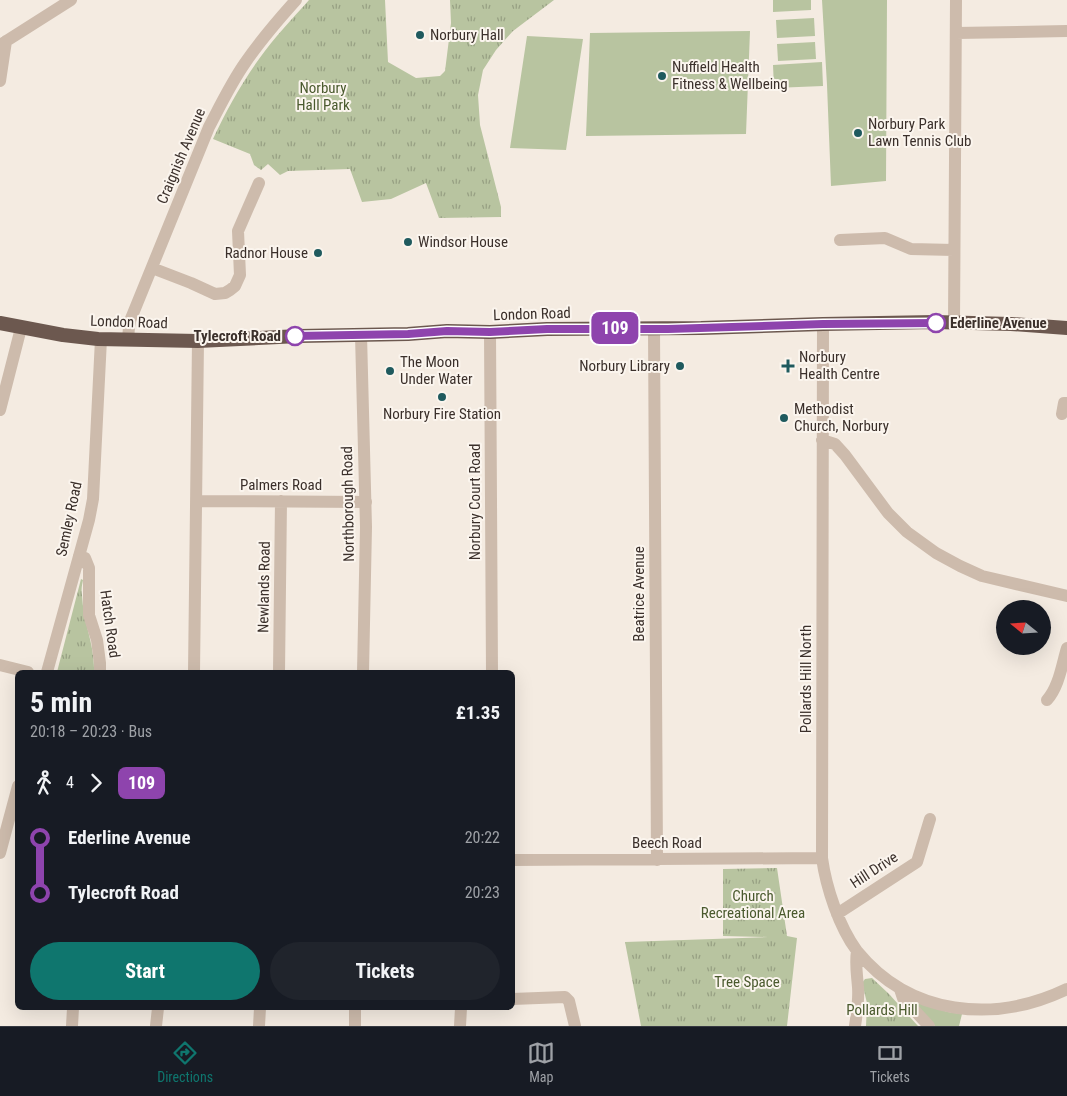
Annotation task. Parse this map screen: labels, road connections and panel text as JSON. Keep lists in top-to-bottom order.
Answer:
{
  "streets": {
    "highway": ["London Road"],
    "street": [
      "Craignish Avenue",
      "Palmers Road",
      "Norbury Court Road",
      "Northborough Road",
      "Semley Road",
      "Newlands Road",
      "Beatrice Avenue",
      "Hatch Road",
      "Pollards Hill North",
      "Beech Road",
      "Hill Drive"
    ]
  },
  "crossings": [
    ["Craignish Avenue", "London Road"],
    ["London Road", "Norbury Court Road"],
    ["London Road", "Northborough Road"],
    ["London Road", "Semley Road"],
    ["London Road", "Beatrice Avenue"],
    ["London Road", "Pollards Hill North"],
    ["Palmers Road", "Northborough Road"],
    ["Palmers Road", "Newlands Road"],
    ["Semley Road", "Hatch Road"],
    ["Beatrice Avenue", "Beech Road"],
    ["Pollards Hill North", "Beech Road"],
    ["Pollards Hill North", "Hill Drive"]
  ],
  "parks": [
    "Norbury Hall Park",
    "Church Recreational Area",
    "Tree Space",
    "Pollards Hill"
  ],
  "places": {
    "other": [
      "Norbury Hall",
      "Nuffield Health Fitness & Wellbeing",
      "Norbury Park Lawn Tennis Club",
      "Windsor House",
      "Radnor House",
      "Ederline Avenue",
      "Tylecroft Road",
      "Norbury Library",
      "The Moon Under Water",
      "Norbury Fire Station",
      "Methodist Church, Norbury"
    ],
    "health": ["Norbury Health Centre"]
  },
  "lines": ["bus line 109"],
  "north": "left",
  "page": {
    "on_map": "109",
    "heading": ["5 min", "20:18 – 20:23 · Bus", "£1.35"],
    "legs": ["4", "109"],
    "list": [
      {
        "name": "Ederline Avenue",
        "value": "20:22"
      },
      {
        "name": "Tylecroft Road",
        "value": "20:23"
      }
    ],
    "buttons": ["Start", "Tickets"],
    "tabs": ["Directions", "Map", "Tickets"]
  }
}
